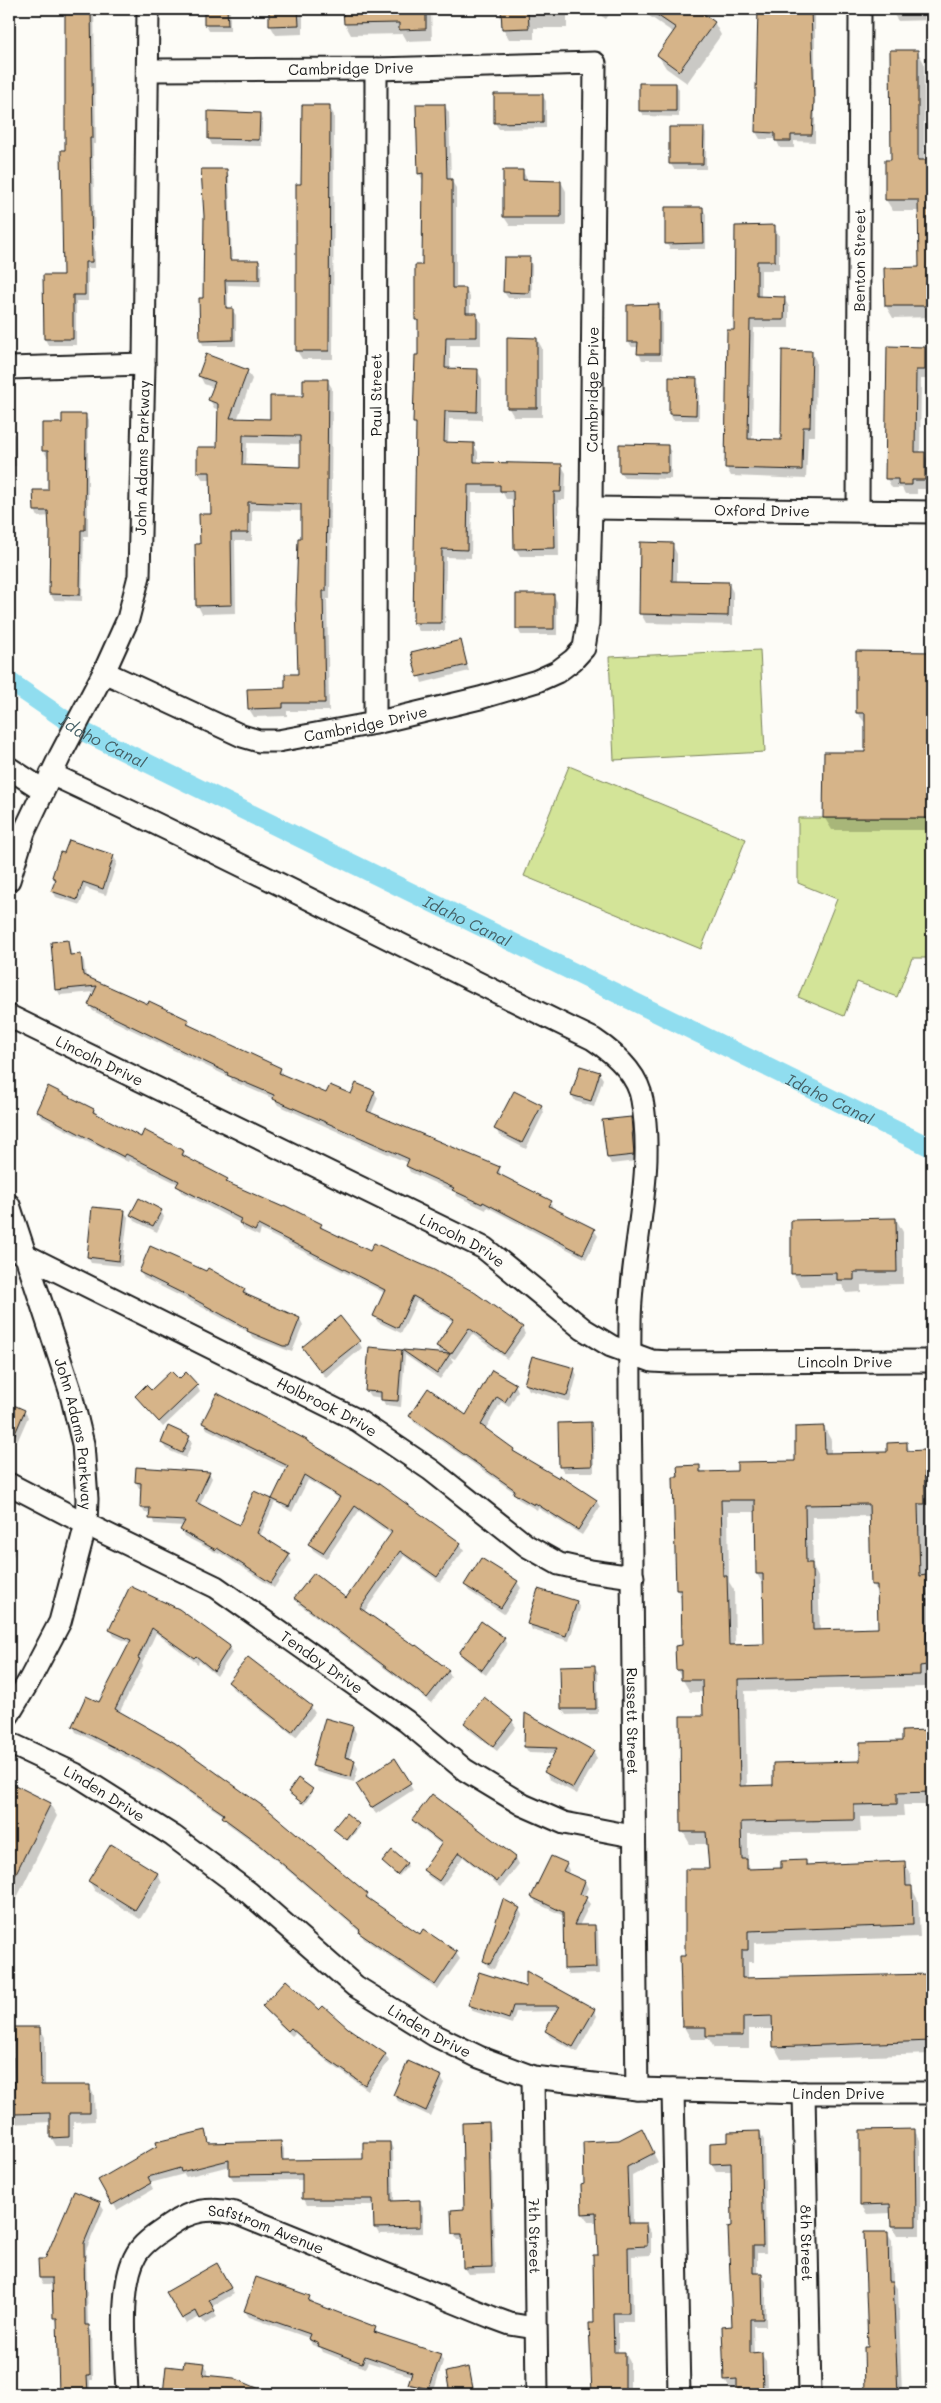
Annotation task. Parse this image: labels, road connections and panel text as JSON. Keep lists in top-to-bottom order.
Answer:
{
  "streets": {
    "street": [
      "Cambridge Drive",
      "Benton Street",
      "Paul Street",
      "John Adams Parkway",
      "Oxford Drive",
      "Lincoln Drive",
      "Holbrook Drive",
      "Tendoy Drive",
      "Russett Street",
      "Linden Drive",
      "Safstrom Avenue",
      "7th Street",
      "8th Street"
    ]
  },
  "crossings": [
    ["Cambridge Drive", "Paul Street"],
    ["Cambridge Drive", "John Adams Parkway"],
    ["Cambridge Drive", "Oxford Drive"],
    ["Benton Street", "Oxford Drive"],
    ["John Adams Parkway", "Holbrook Drive"],
    ["John Adams Parkway", "Tendoy Drive"],
    ["John Adams Parkway", "Russett Street"],
    ["Lincoln Drive", "Russett Street"],
    ["Holbrook Drive", "Russett Street"],
    ["Tendoy Drive", "Russett Street"],
    ["Russett Street", "Linden Drive"],
    ["Linden Drive", "7th Street"],
    ["Linden Drive", "8th Street"],
    ["Safstrom Avenue", "7th Street"]
  ],
  "water": ["Idaho Canal"]
}
